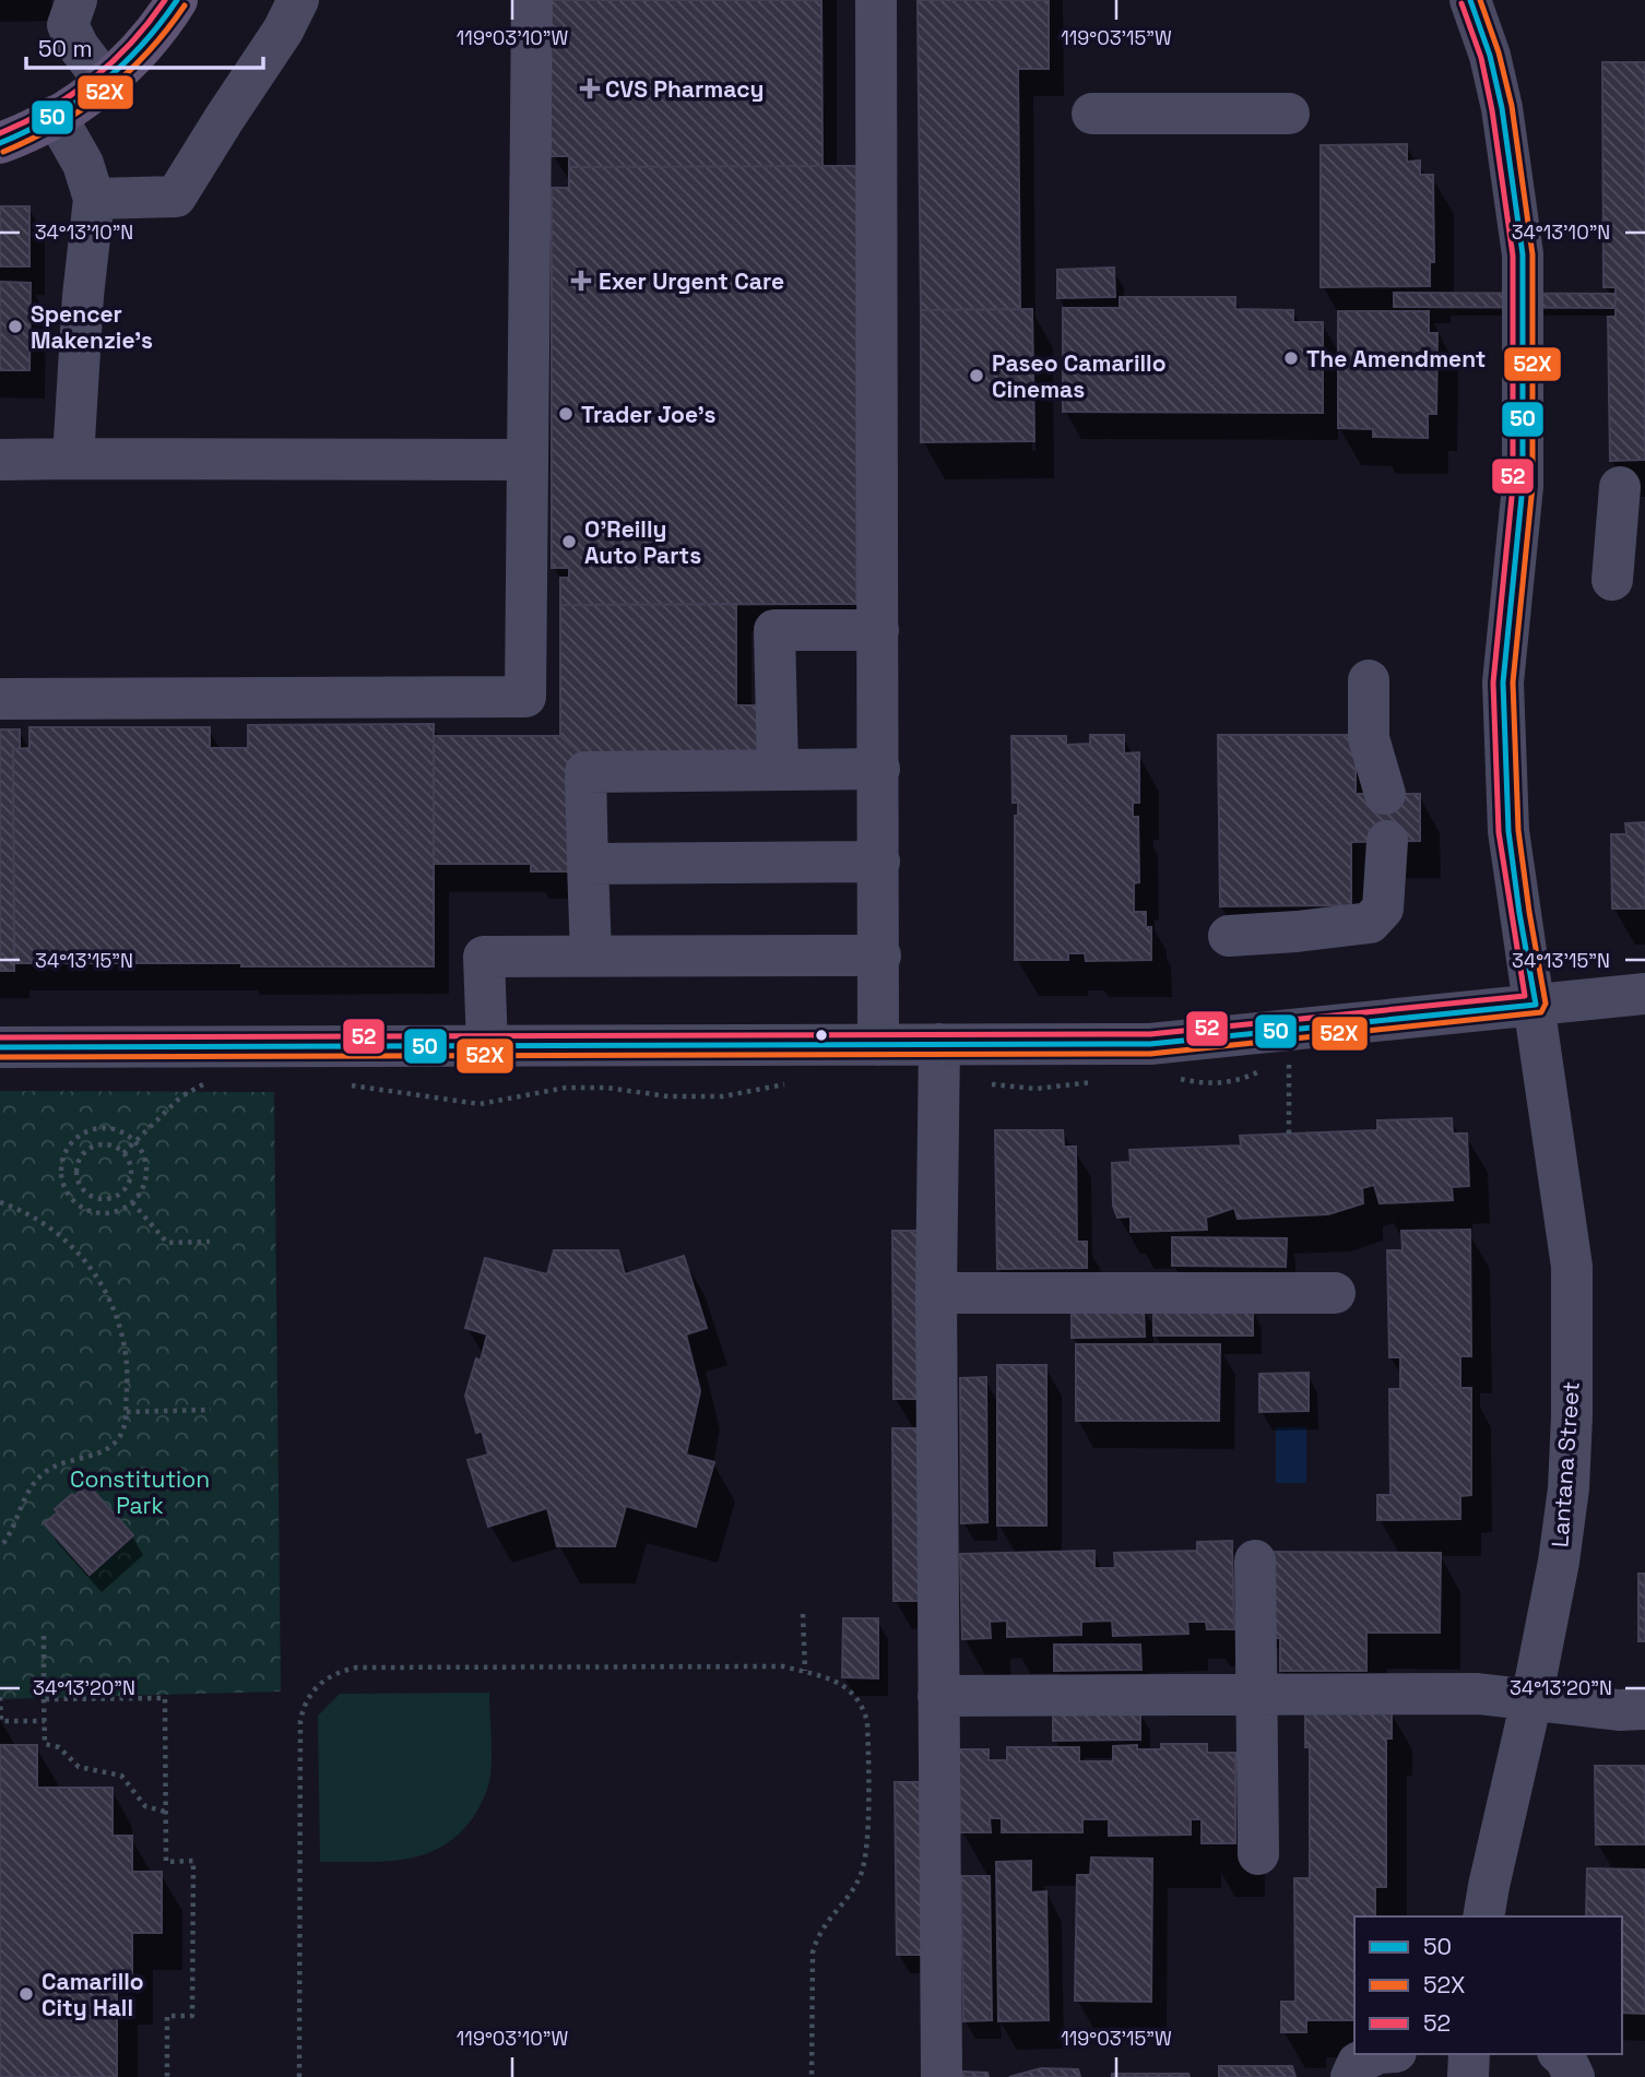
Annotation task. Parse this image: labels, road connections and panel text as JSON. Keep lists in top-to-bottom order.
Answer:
{
  "streets": {
    "street": ["Lantana Street"]
  },
  "parks": ["Constitution Park"],
  "places": {
    "health": ["CVS Pharmacy", "Exer Urgent Care"],
    "other": [
      "Spencer Makenzie's",
      "The Amendment",
      "Paseo Camarillo Cinemas",
      "Trader Joe's",
      "O'Reilly Auto Parts",
      "Camarillo City Hall"
    ]
  },
  "lines": ["transit line 50", "transit line 52X", "transit line 52"],
  "legend": ["50", "52X", "52"],
  "scale_bar": "50 m",
  "coordinates": [
    "119°03'10\"W",
    "119°03'15\"W",
    "34°13'10\"N",
    "34°13'15\"N",
    "34°13'20\"N"
  ]
}
